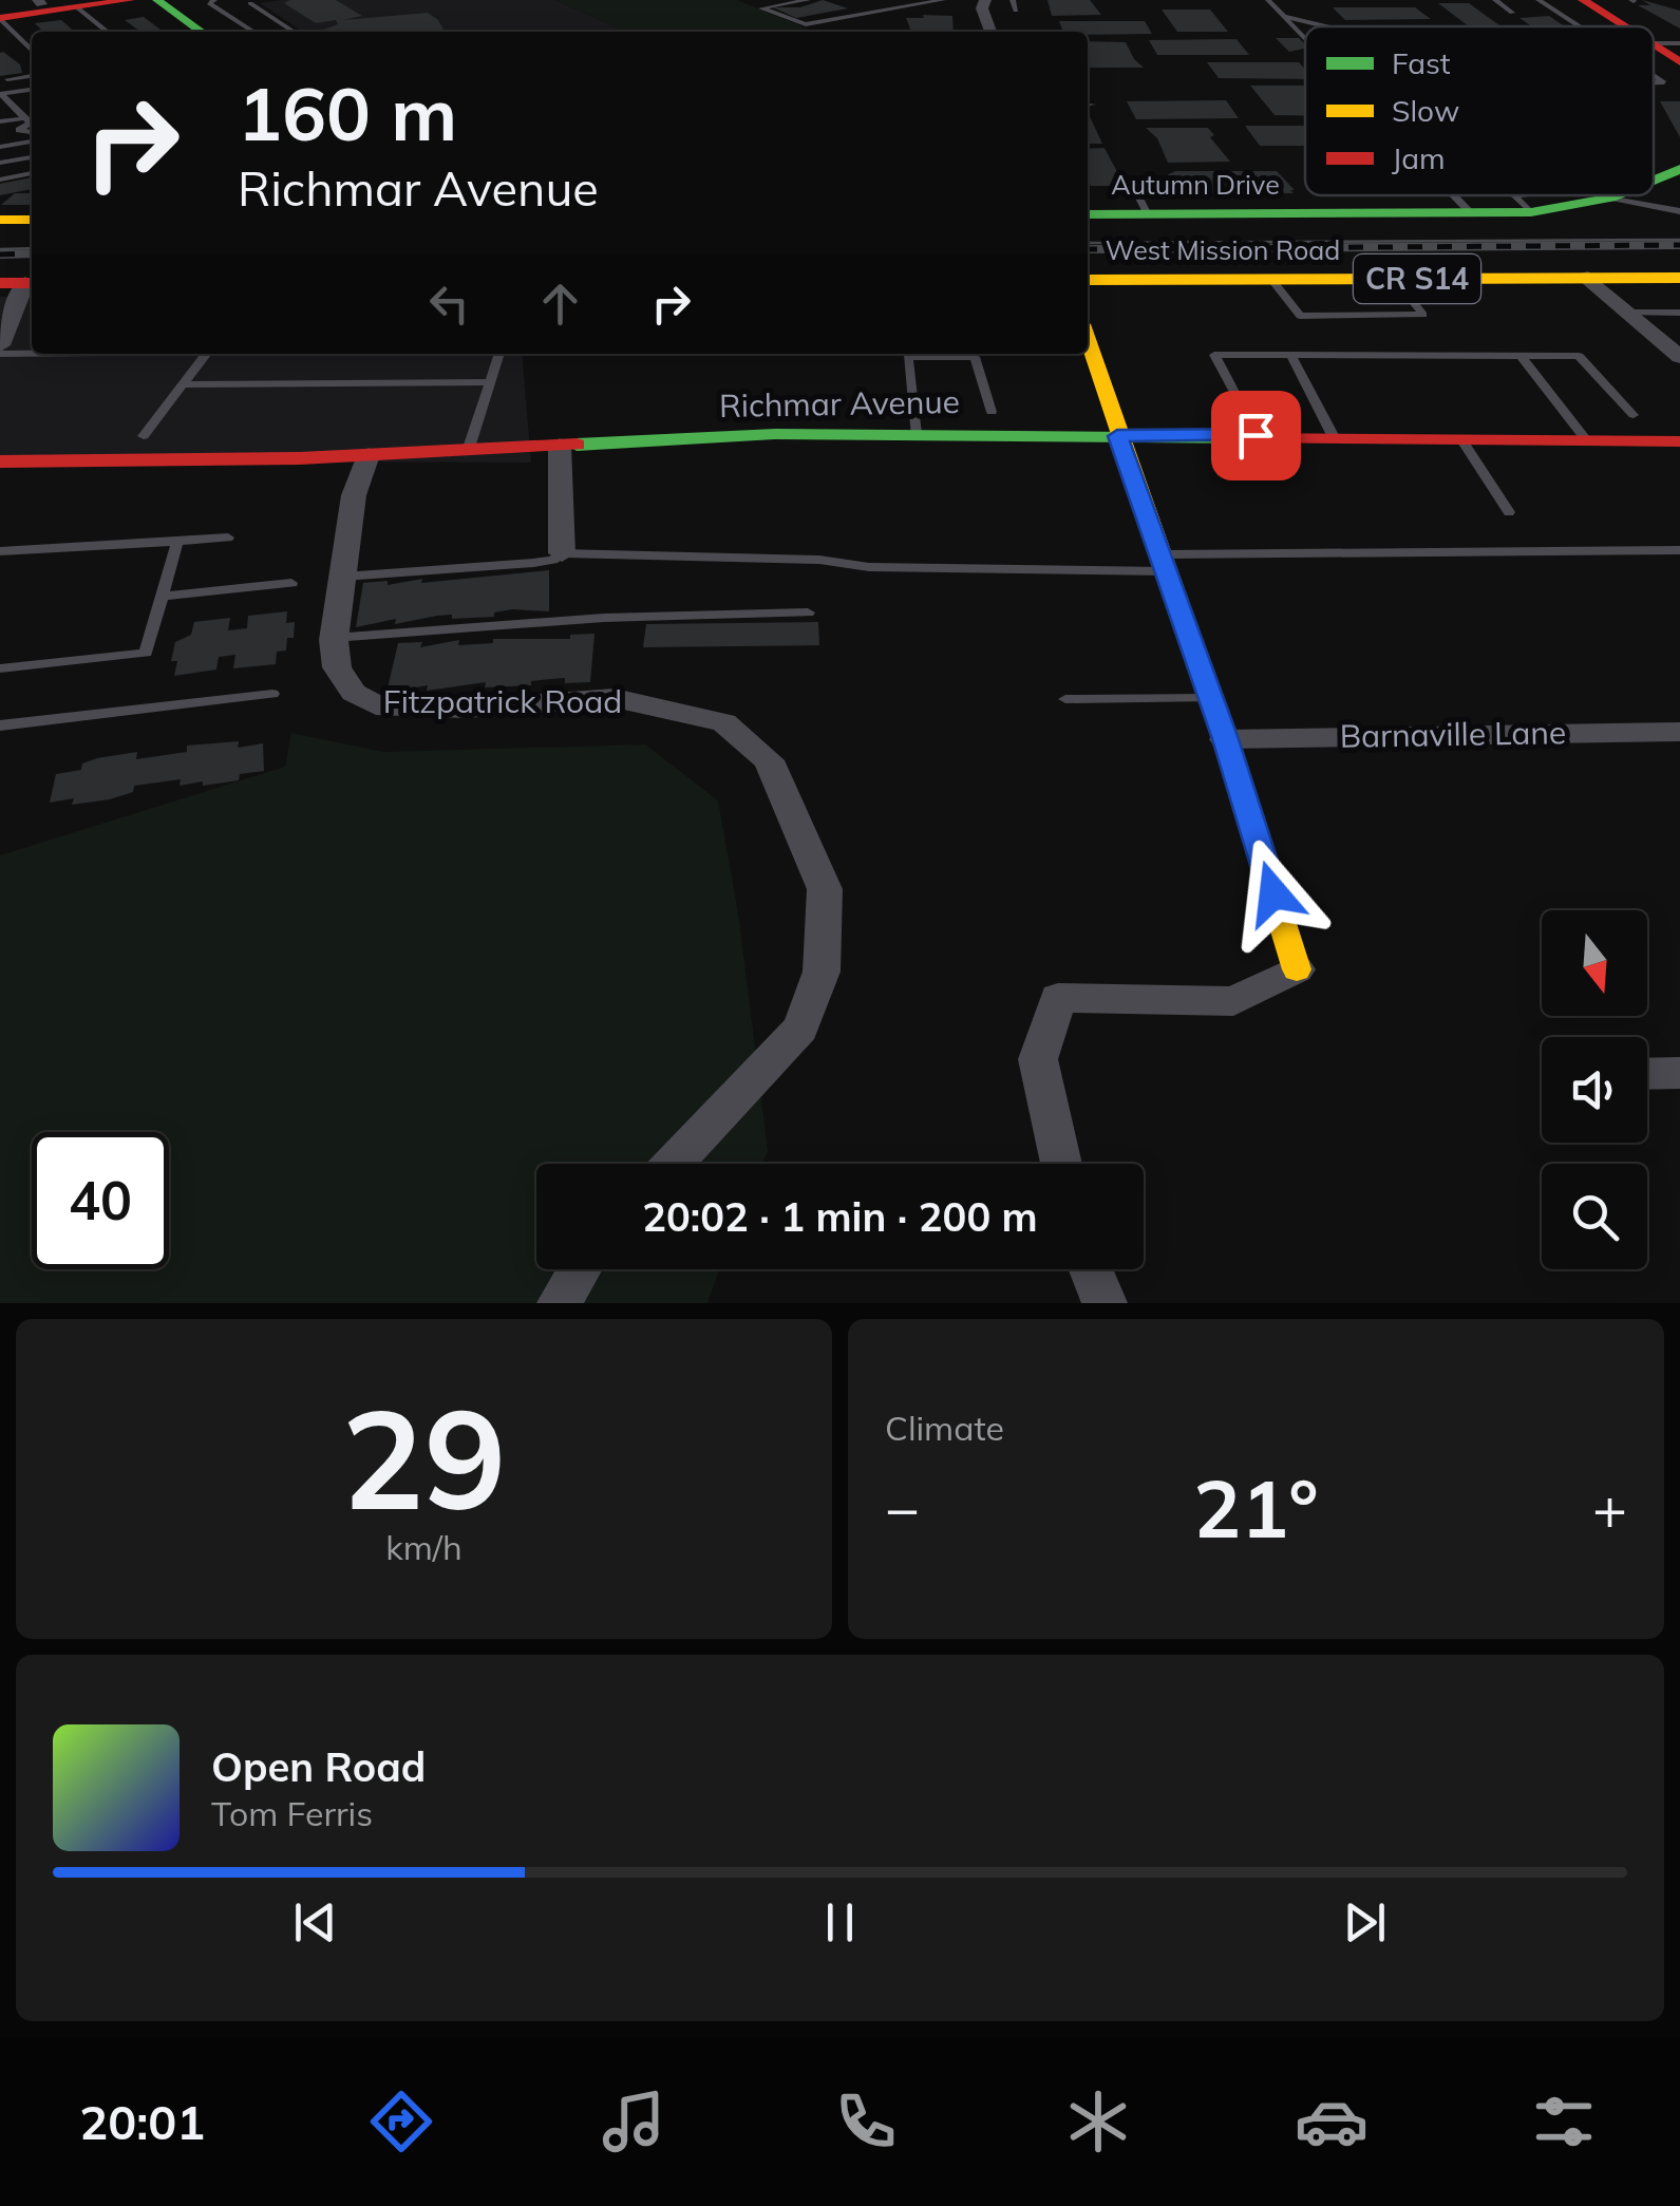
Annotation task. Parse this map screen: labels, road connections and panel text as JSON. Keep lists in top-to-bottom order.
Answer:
{
  "streets": {
    "street": [
      "Autumn Drive",
      "West Mission Road",
      "CR S14",
      "Richmar Avenue",
      "Fitzpatrick Road",
      "Barnaville Lane"
    ]
  },
  "crossings": [
    ["Richmar Avenue", "Fitzpatrick Road"]
  ],
  "legend": ["Fast", "Slow", "Jam"],
  "north": "bottom",
  "page": {
    "turn": ["160 m", "Richmar Avenue"],
    "limit": "40",
    "trip": "20:02 · 1 min · 200 m",
    "tile": [
      ["29", "km/h"],
      "Climate"
    ],
    "heat": ["−", "21°", "+"],
    "song": ["Open Road", "Tom Ferris"],
    "tabs": "20:01"
  }
}
